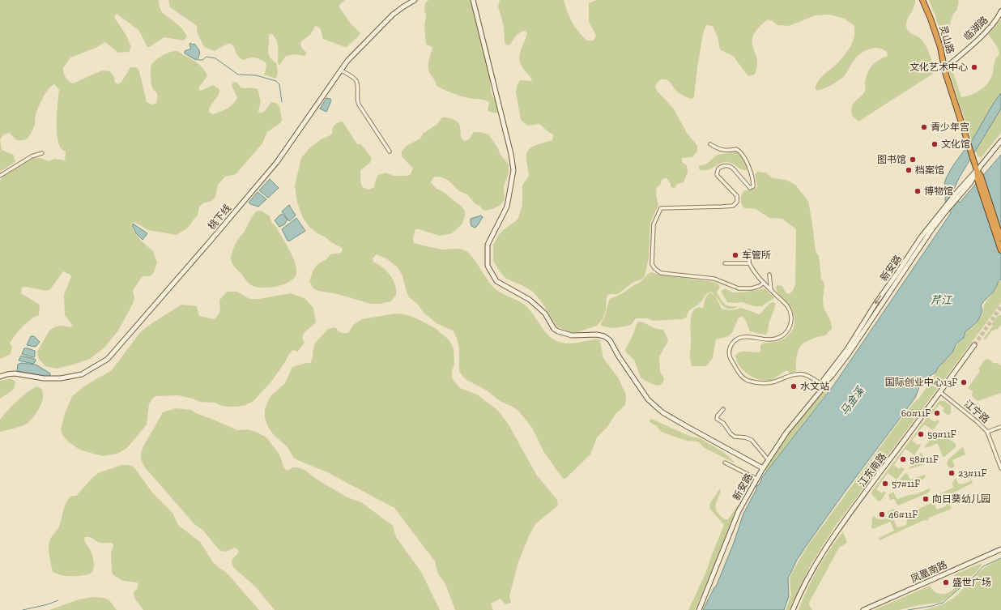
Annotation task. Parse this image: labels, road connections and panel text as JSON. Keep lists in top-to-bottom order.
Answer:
{
  "streets": {
    "highway": ["灵山路"],
    "main road": [
      "临湖路",
      "桃下线",
      "新安路",
      "江东南路",
      "凤凰南路"
    ],
    "street": ["江宁路"]
  },
  "crossings": [
    ["临湖路", "灵山路"],
    ["江宁路", "江东南路"]
  ],
  "water": ["芹江", "马金溪"],
  "places": [
    "文化艺术中心",
    "青少年宫",
    "文化馆",
    "图书馆",
    "档案馆",
    "博物馆",
    "车管所",
    "国际创业中心13F",
    "水文站",
    "60#11F",
    "59#11F",
    "58#11F",
    "23#11F",
    "57#11F",
    "向日葵幼儿园",
    "46#11F",
    "盛世广场"
  ]
}
